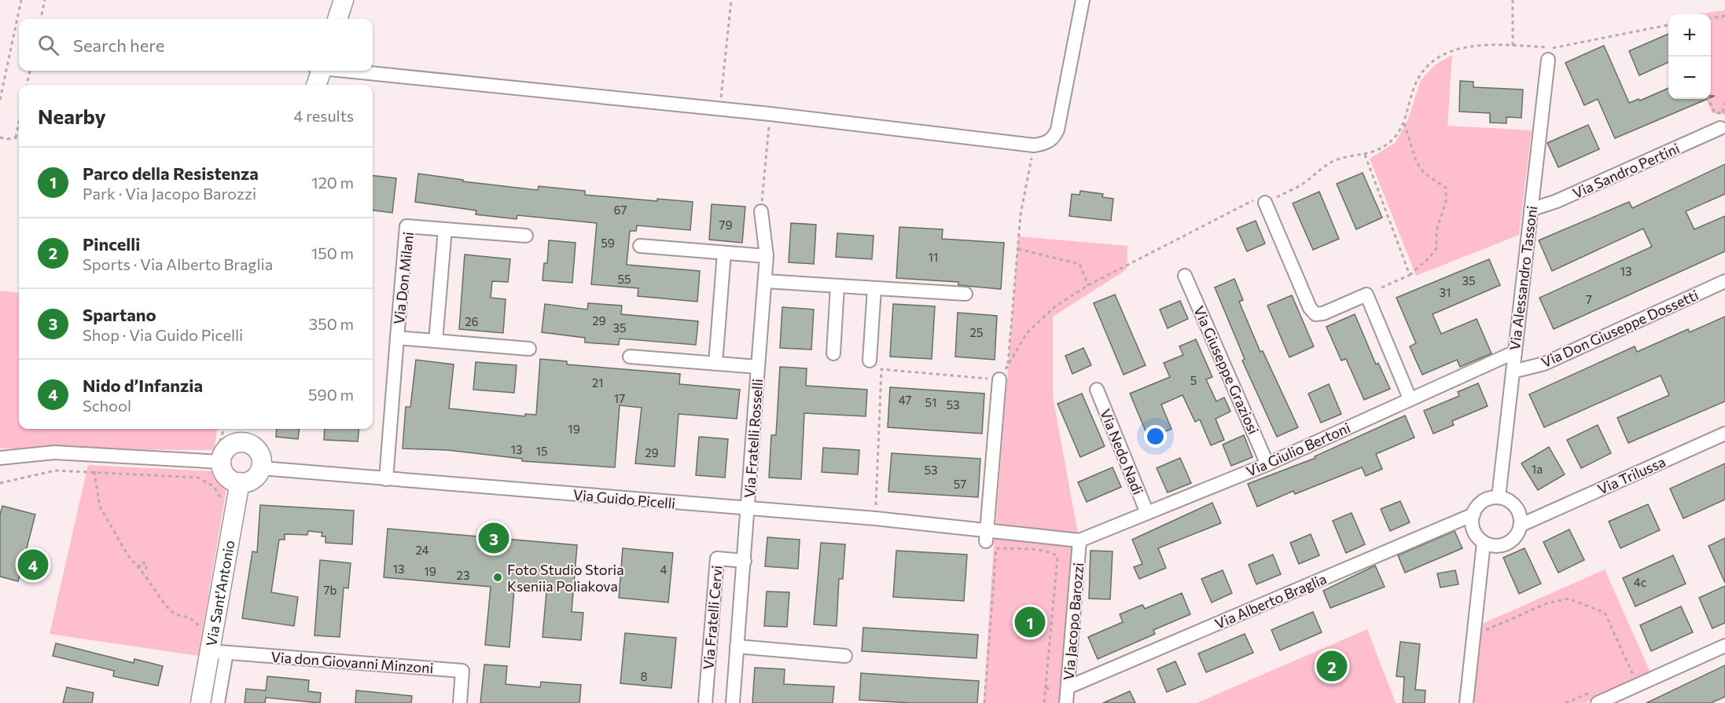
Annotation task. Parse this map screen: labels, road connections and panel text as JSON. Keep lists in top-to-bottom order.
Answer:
{
  "streets": {
    "main road": ["Via Sant'Antonio"],
    "street": [
      "Via Sandro Pertini",
      "Via Don Milani",
      "Via Alessandro Tassoni",
      "Via Don Giuseppe Dossetti",
      "Via Giuseppe Graziosi",
      "Via Fratelli Rosselli",
      "Via Giulio Bertoni",
      "Via Nedo Nadi",
      "Via Trilussa",
      "Via Guido Picelli",
      "Via Alberto Braglia",
      "Via Fratelli Cervi",
      "Via Jacopo Barozzi",
      "Via don Giovanni Minzoni"
    ]
  },
  "crossings": [
    ["Via Sandro Pertini", "Via Alessandro Tassoni"],
    ["Via Alessandro Tassoni", "Via Don Giuseppe Dossetti"],
    ["Via Alessandro Tassoni", "Via Giulio Bertoni"],
    ["Via Alessandro Tassoni", "Via Trilussa"],
    ["Via Alessandro Tassoni", "Via Alberto Braglia"],
    ["Via Giuseppe Graziosi", "Via Giulio Bertoni"],
    ["Via Fratelli Rosselli", "Via Guido Picelli"],
    ["Via Fratelli Rosselli", "Via Fratelli Cervi"],
    ["Via Giulio Bertoni", "Via Nedo Nadi"],
    ["Via Giulio Bertoni", "Via Guido Picelli"],
    ["Via Giulio Bertoni", "Via Jacopo Barozzi"],
    ["Via Trilussa", "Via Alberto Braglia"],
    ["Via Guido Picelli", "Via Sant'Antonio"],
    ["Via Guido Picelli", "Via Fratelli Cervi"],
    ["Via Guido Picelli", "Via Jacopo Barozzi"],
    ["Via Sant'Antonio", "Via don Giovanni Minzoni"],
    ["Via Alberto Braglia", "Via Jacopo Barozzi"]
  ],
  "places": ["Foto Studio Storia Kseniia Poliakova"],
  "house_numbers": [
    "67",
    "79",
    "59",
    "11",
    "13",
    "55",
    "35",
    "31",
    "7",
    "29",
    "26",
    "35",
    "25",
    "5",
    "21",
    "17",
    "47",
    "51",
    "53",
    "19",
    "13",
    "15",
    "29",
    "1a",
    "53",
    "57",
    "24",
    "13",
    "4",
    "19",
    "23",
    "4c",
    "7b",
    "8"
  ],
  "page": {
    "map_buttons": ["+", "−"],
    "search": "Search here",
    "heading": ["Nearby", "4 results"],
    "list": [
      {
        "mark": "1",
        "name": "Parco della Resistenza",
        "note": "Park · Via Jacopo Barozzi",
        "value": "120 m"
      },
      {
        "mark": "2",
        "name": "Pincelli",
        "note": "Sports · Via Alberto Braglia",
        "value": "150 m"
      },
      {
        "mark": "3",
        "name": "Spartano",
        "note": "Shop · Via Guido Picelli",
        "value": "350 m"
      },
      {
        "mark": "4",
        "name": "Nido d’Infanzia",
        "note": "School",
        "value": "590 m"
      }
    ],
    "pins": [
      "3",
      "4",
      "1",
      "2"
    ]
  }
}
